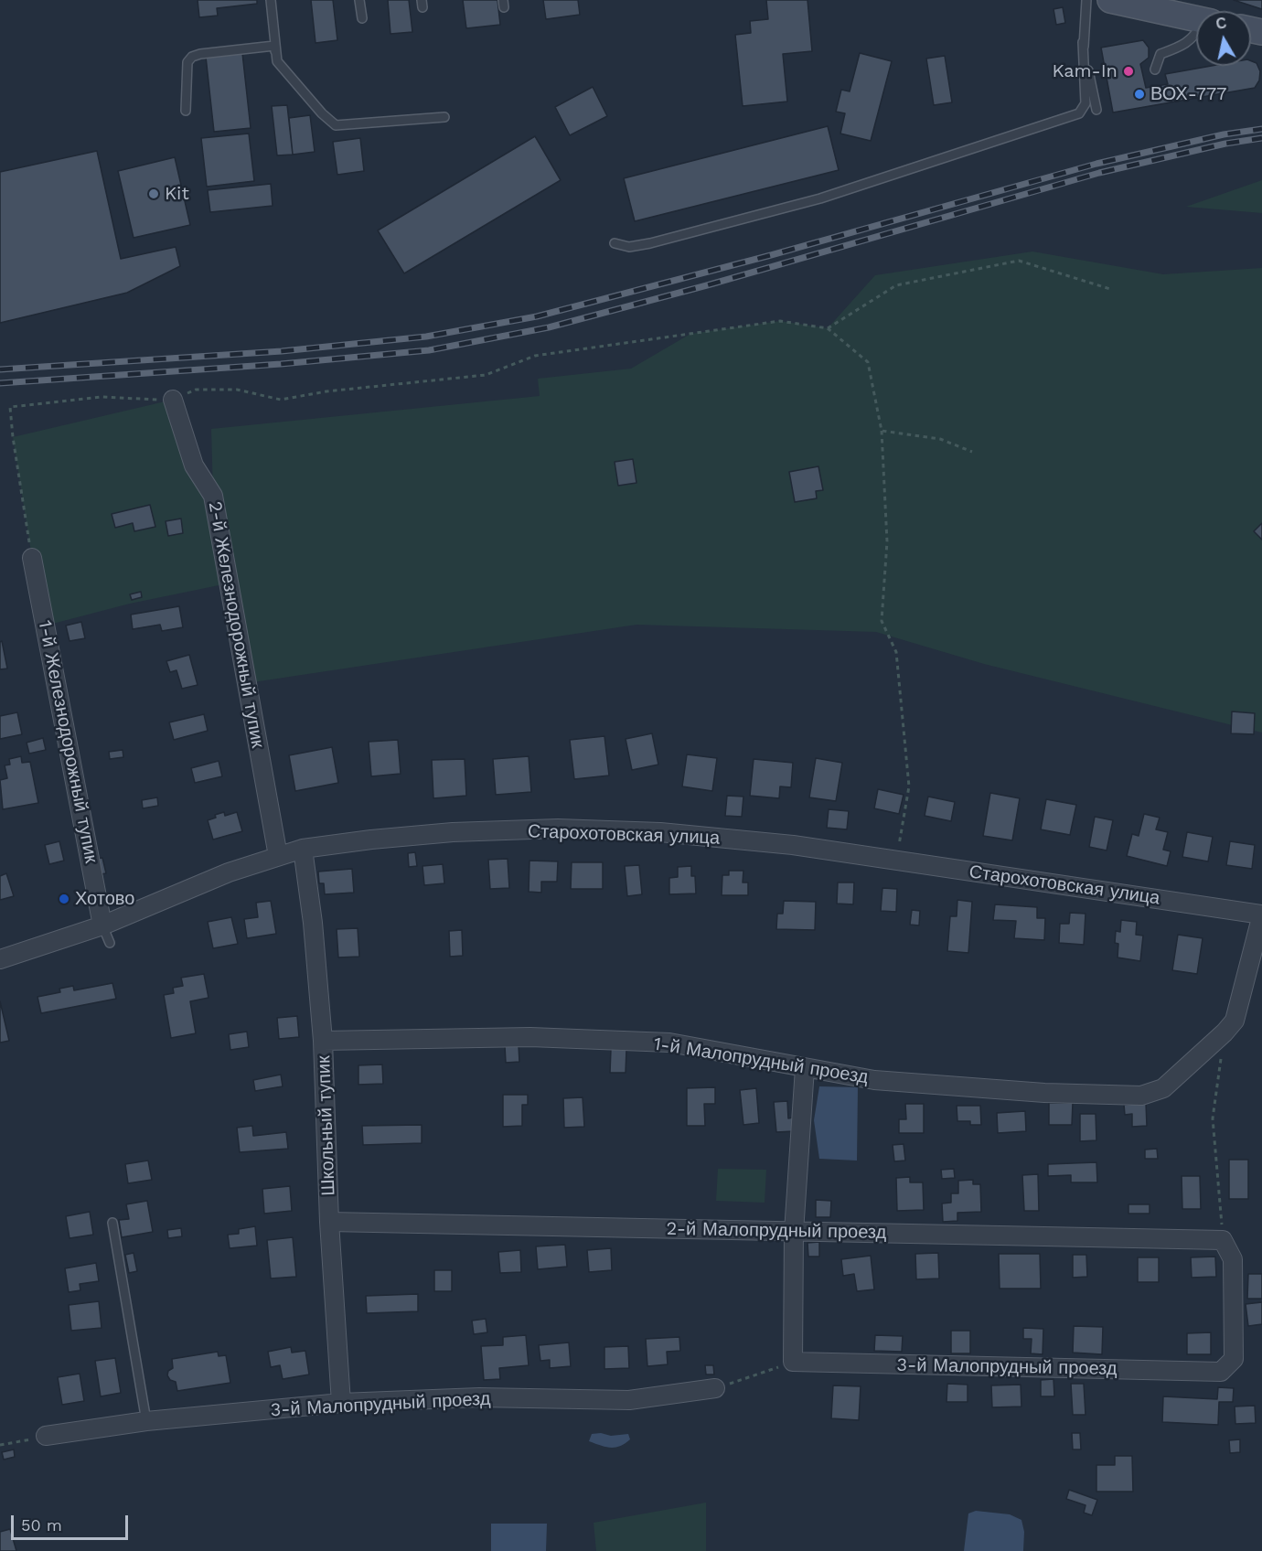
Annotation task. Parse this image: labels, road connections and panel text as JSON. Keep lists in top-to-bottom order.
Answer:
{
  "streets": {
    "street": [
      "2-й Железнодорожный тупик",
      "1-й Железнодорожный тупик",
      "Старохотовская улица",
      "1-й Малопрудный проезд",
      "Школьный тупик",
      "2-й Малопрудный проезд",
      "3-й Малопрудный проезд"
    ]
  },
  "crossings": [
    ["2-й Железнодорожный тупик", "Старохотовская улица"],
    ["1-й Железнодорожный тупик", "Старохотовская улица"],
    ["Старохотовская улица", "Школьный тупик"],
    ["1-й Малопрудный проезд", "Школьный тупик"],
    ["Школьный тупик", "2-й Малопрудный проезд"],
    ["Школьный тупик", "3-й Малопрудный проезд"],
    ["2-й Малопрудный проезд", "3-й Малопрудный проезд"]
  ],
  "places": [
    "Kam-In",
    "ВОХ-777",
    "Kit",
    "Хотово"
  ],
  "scale_bar": "50 m",
  "north": "top"
}
